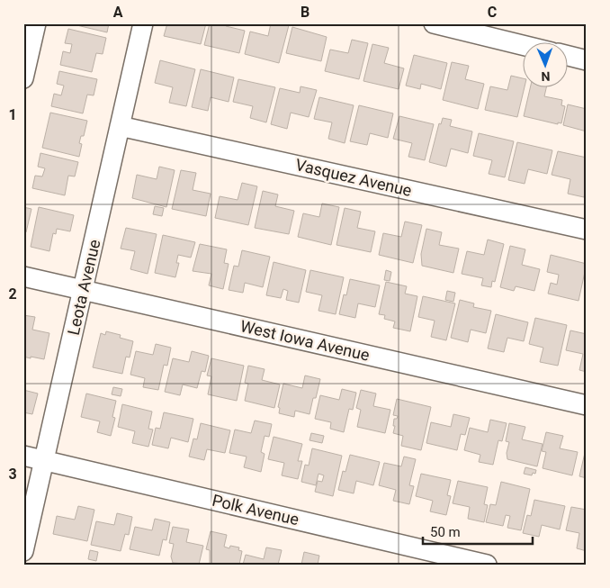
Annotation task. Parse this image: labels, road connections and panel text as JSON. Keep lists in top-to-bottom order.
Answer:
{
  "streets": {
    "street": [
      "Vasquez Avenue",
      "Leota Avenue",
      "West Iowa Avenue",
      "Polk Avenue"
    ]
  },
  "crossings": [
    ["Vasquez Avenue", "Leota Avenue"],
    ["Leota Avenue", "West Iowa Avenue"],
    ["Leota Avenue", "Polk Avenue"]
  ],
  "scale_bar": "50 m",
  "north": "bottom",
  "grid": {
    "columns": ["A", "B", "C"],
    "rows": ["1", "2", "3"]
  }
}
